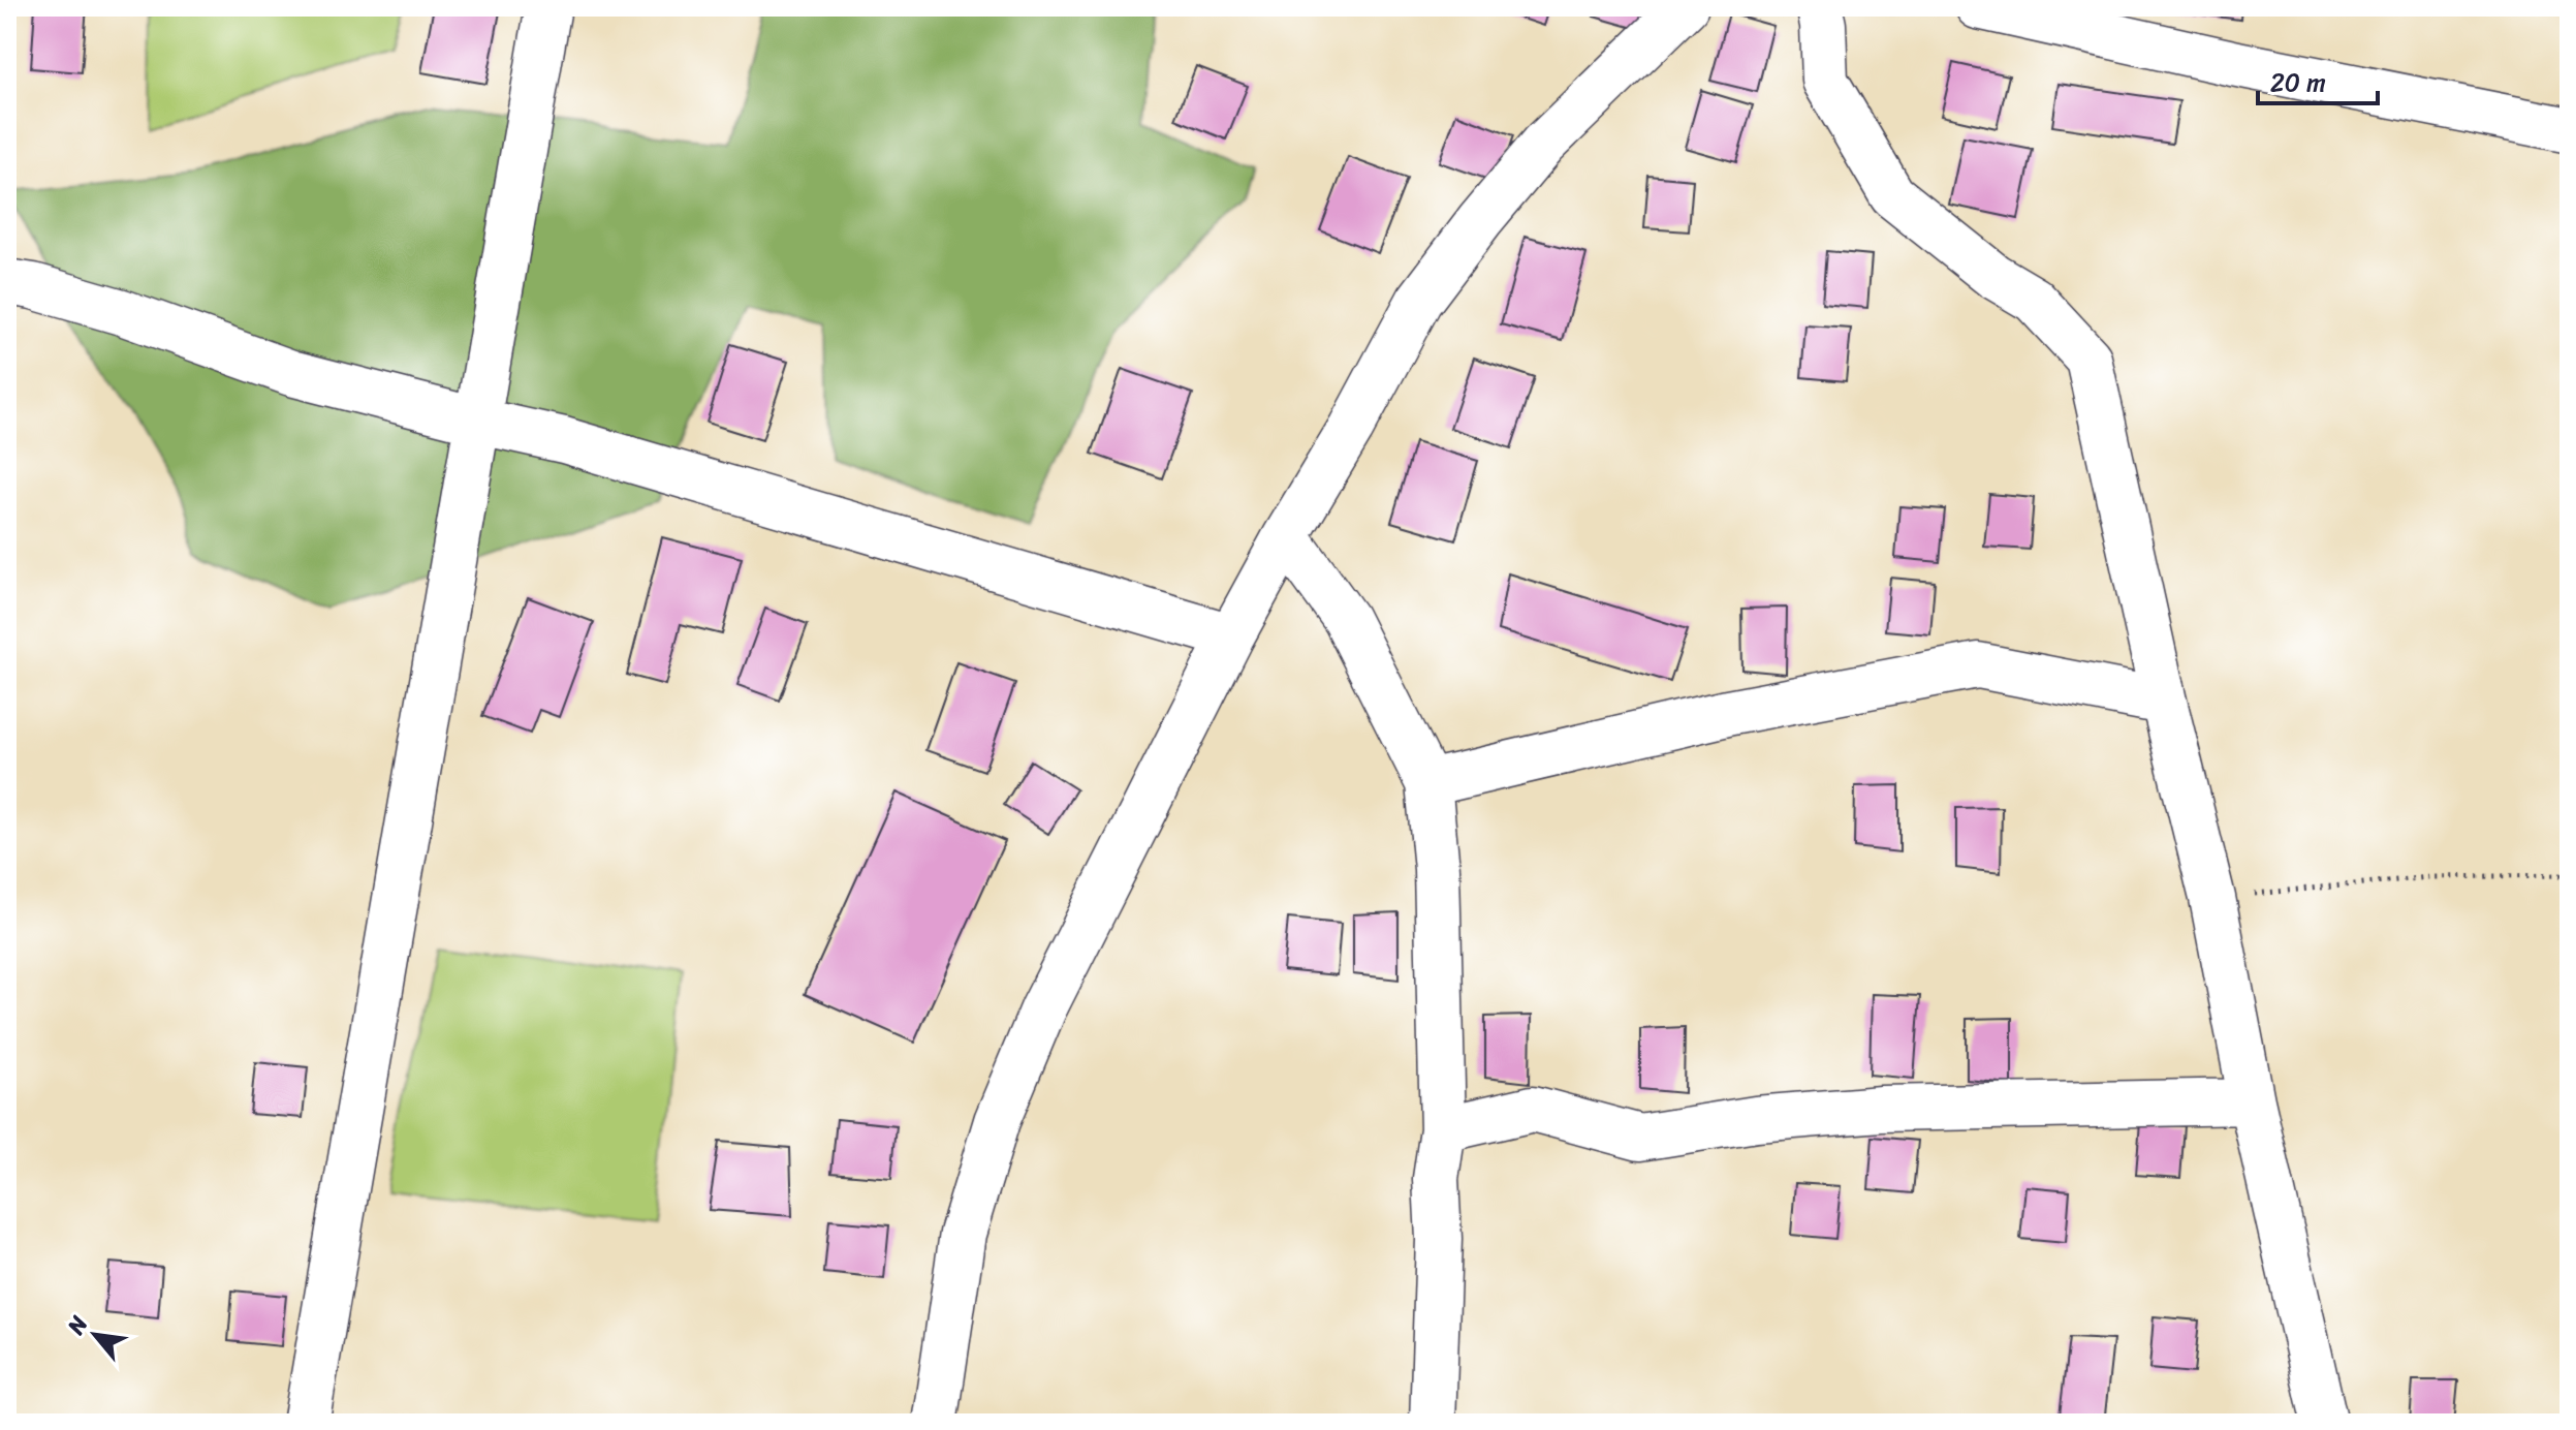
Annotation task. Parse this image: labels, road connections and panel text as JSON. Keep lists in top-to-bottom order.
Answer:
{
  "scale_bar": "20 m",
  "north": "top left"
}
